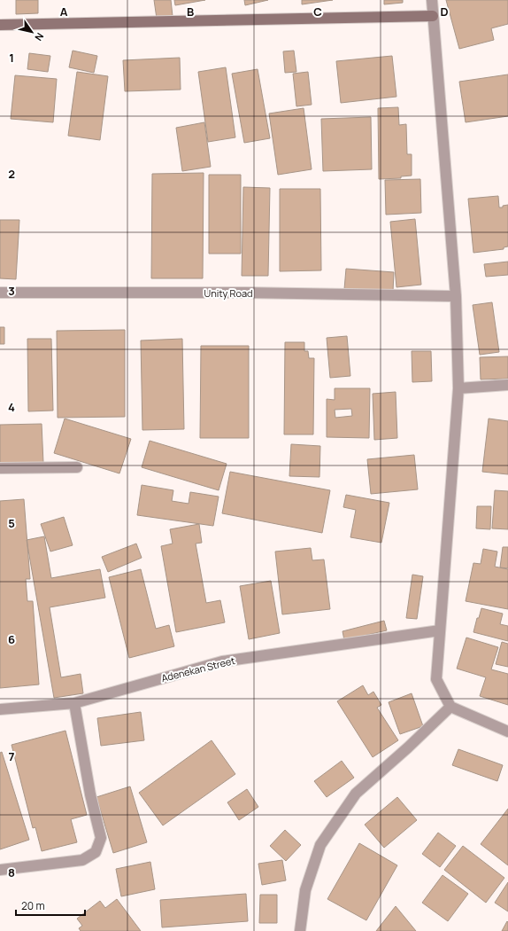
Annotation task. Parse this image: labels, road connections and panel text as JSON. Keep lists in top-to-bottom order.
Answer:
{
  "streets": {
    "street": ["Unity Road", "Adenekan Street"]
  },
  "scale_bar": "20 m",
  "north": "bottom right",
  "grid": {
    "columns": [
      "A",
      "B",
      "C",
      "D"
    ],
    "rows": [
      "1",
      "2",
      "3",
      "4",
      "5",
      "6",
      "7",
      "8"
    ]
  }
}
